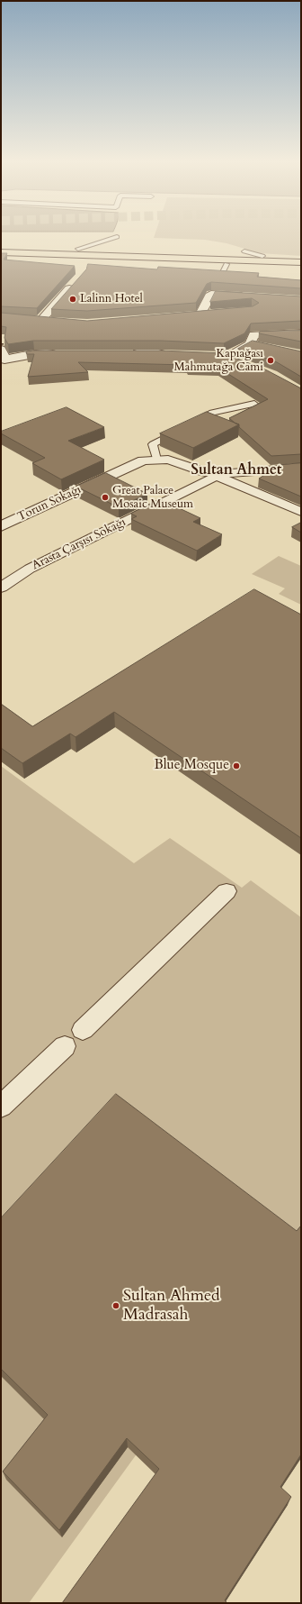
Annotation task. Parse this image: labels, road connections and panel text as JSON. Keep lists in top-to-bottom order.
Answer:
{
  "streets": {
    "street": ["Torun Sokağı", "Arasta Çarşısı Sokağı"]
  },
  "crossings": [
    ["Torun Sokağı", "Arasta Çarşısı Sokağı"]
  ],
  "districts": ["Sultan Ahmet"],
  "places": [
    "Lalinn Hotel",
    "Kapıağası Mahmutağa Cami",
    "Great Palace Mosaic Museum",
    "Blue Mosque",
    "Sultan Ahmed Madrasah"
  ]
}
